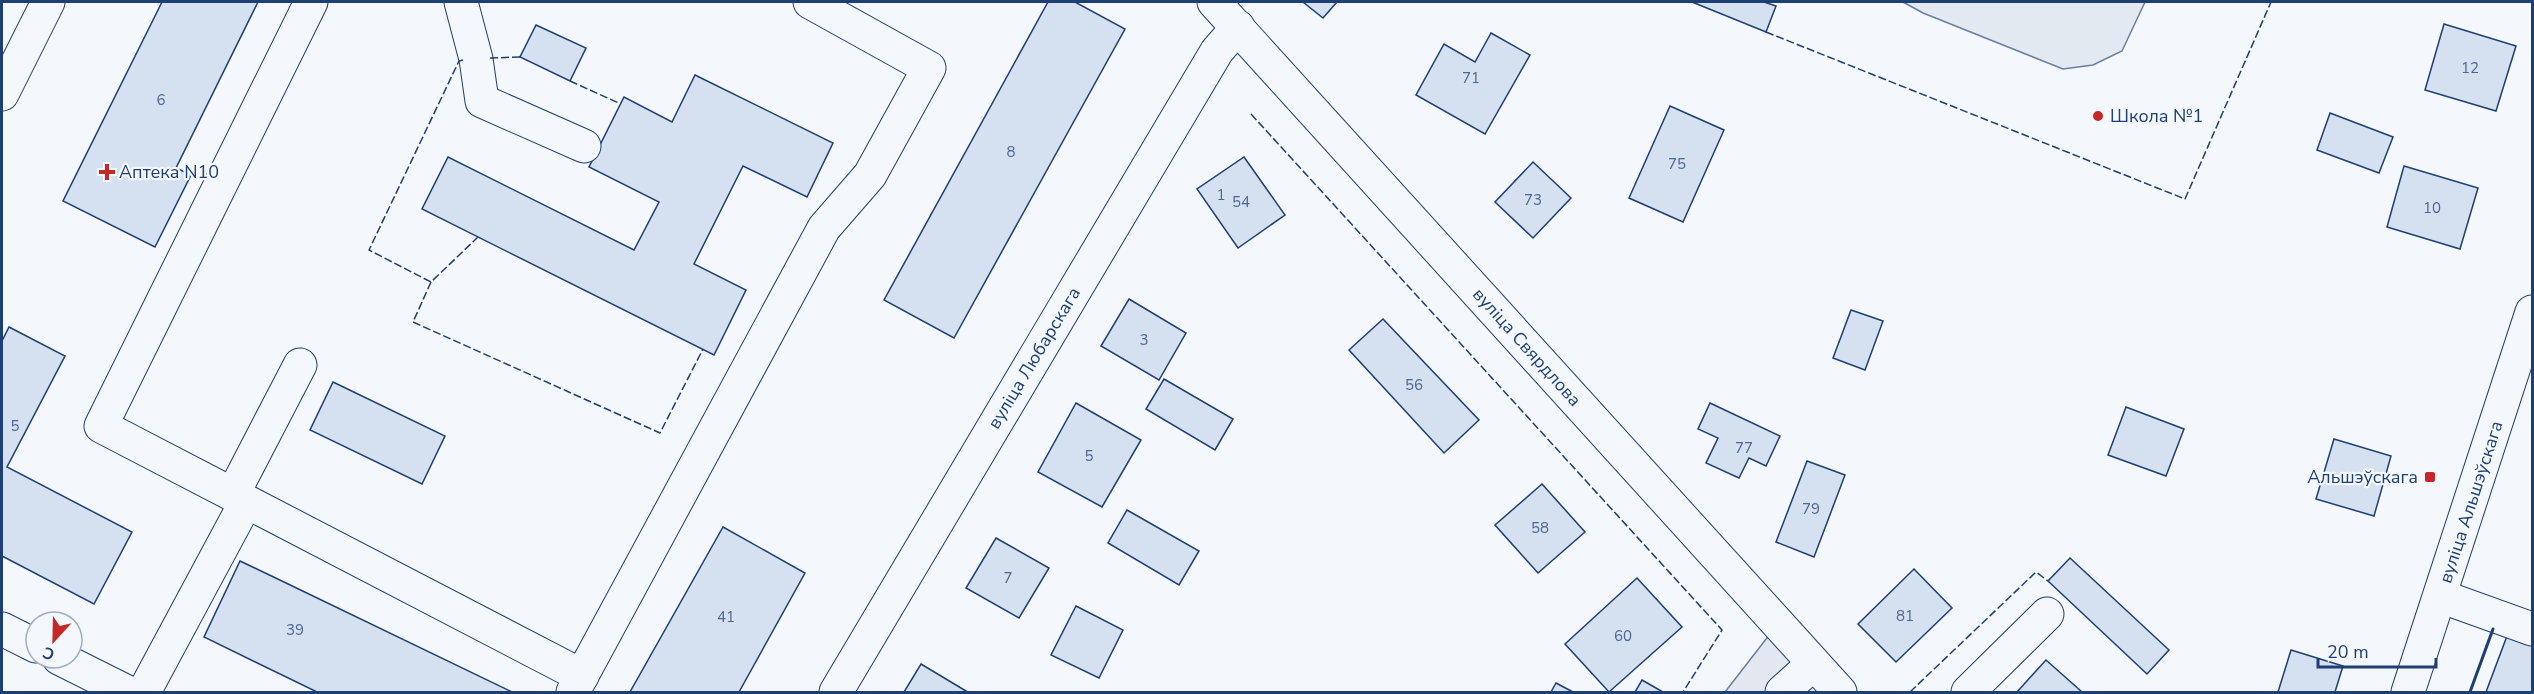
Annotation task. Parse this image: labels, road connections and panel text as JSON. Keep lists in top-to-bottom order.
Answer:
{
  "streets": {
    "street": ["вуліца Свярдлова", "вуліца Любарскага", "вуліца Альшэўскага"]
  },
  "crossings": [
    ["вуліца Свярдлова", "вуліца Любарскага"]
  ],
  "places": {
    "other": ["Школа №1"],
    "health": ["Аптека N10"],
    "transit": ["Альшэўскага"]
  },
  "house_numbers": [
    "12",
    "71",
    "6",
    "8",
    "75",
    "1",
    "73",
    "54",
    "10",
    "3",
    "56",
    "5",
    "77",
    "5",
    "79",
    "58",
    "7",
    "81",
    "41",
    "39",
    "60"
  ],
  "scale_bar": "20 m",
  "north": "bottom"
}
